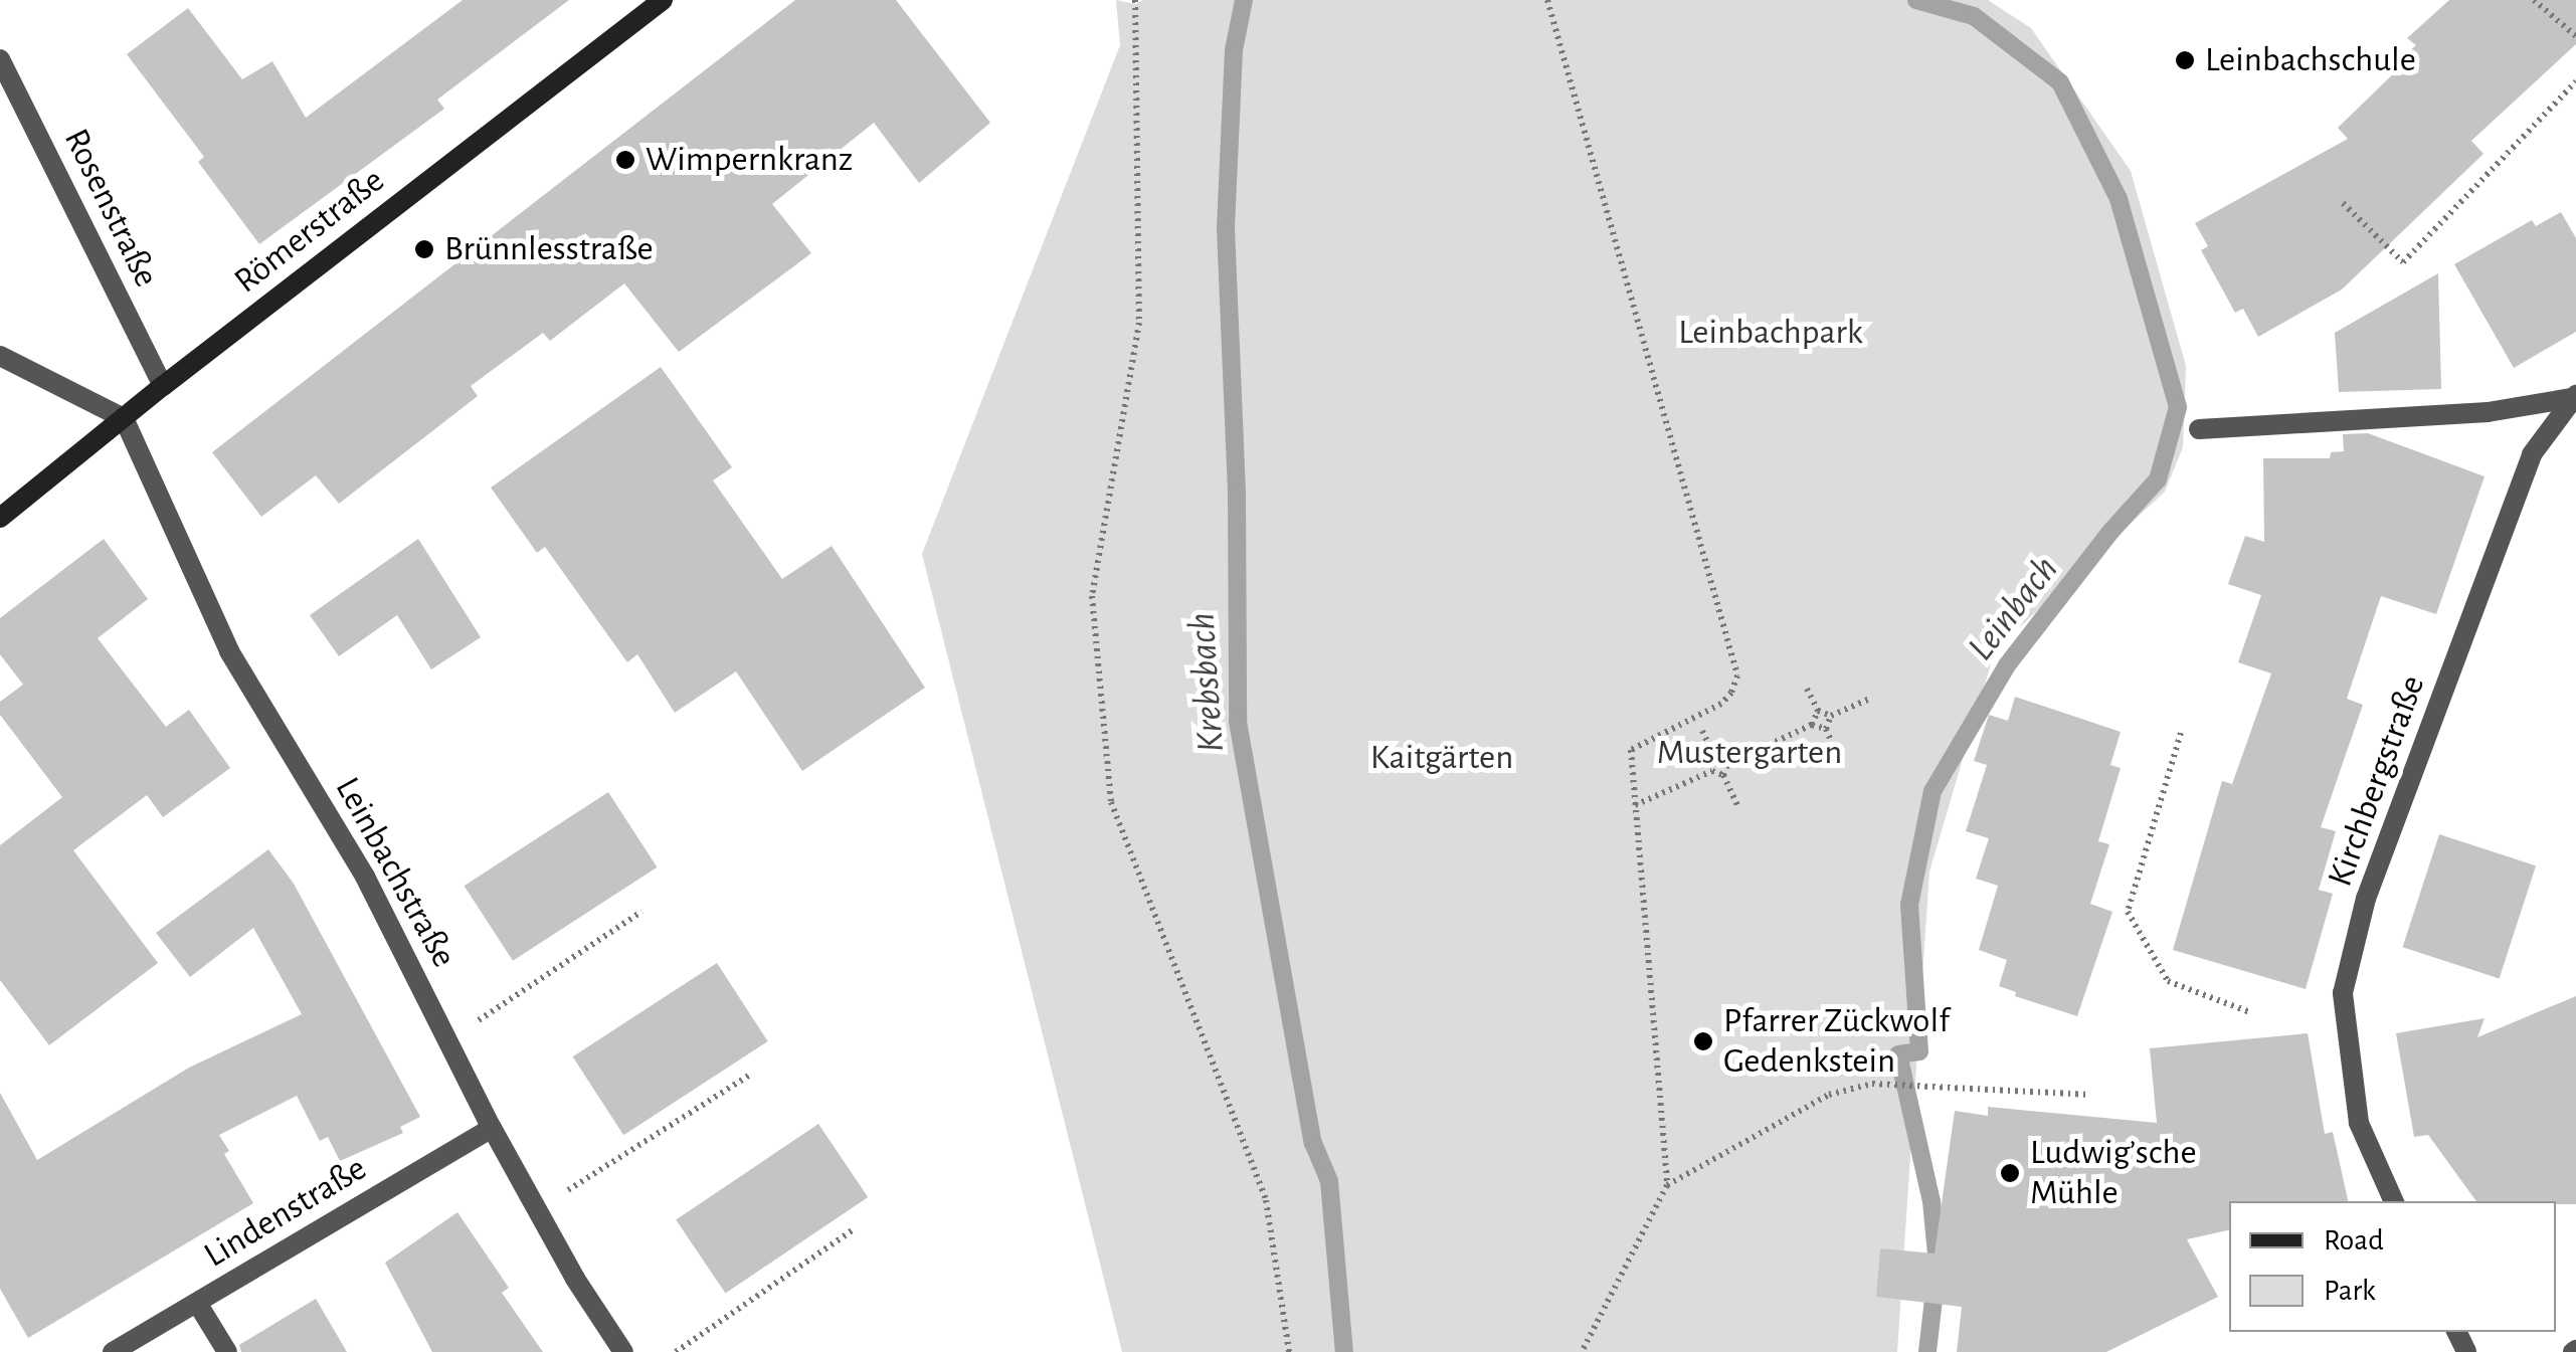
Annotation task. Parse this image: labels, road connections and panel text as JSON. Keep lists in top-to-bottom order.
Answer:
{
  "streets": {
    "main road": ["Römerstraße"],
    "street": [
      "Rosenstraße",
      "Kirchbergstraße",
      "Leinbachstraße",
      "Lindenstraße"
    ]
  },
  "crossings": [
    ["Rosenstraße", "Römerstraße"],
    ["Römerstraße", "Leinbachstraße"],
    ["Leinbachstraße", "Lindenstraße"]
  ],
  "water": ["Leinbach", "Krebsbach"],
  "parks": ["Leinbachpark", "Mustergarten", "Kaitgärten"],
  "places": [
    "Leinbachschule",
    "Wimpernkranz",
    "Brünnlesstraße",
    "Pfarrer Zückwolf Gedenkstein",
    "Ludwig’sche Mühle"
  ],
  "legend": ["Road", "Park"]
}
